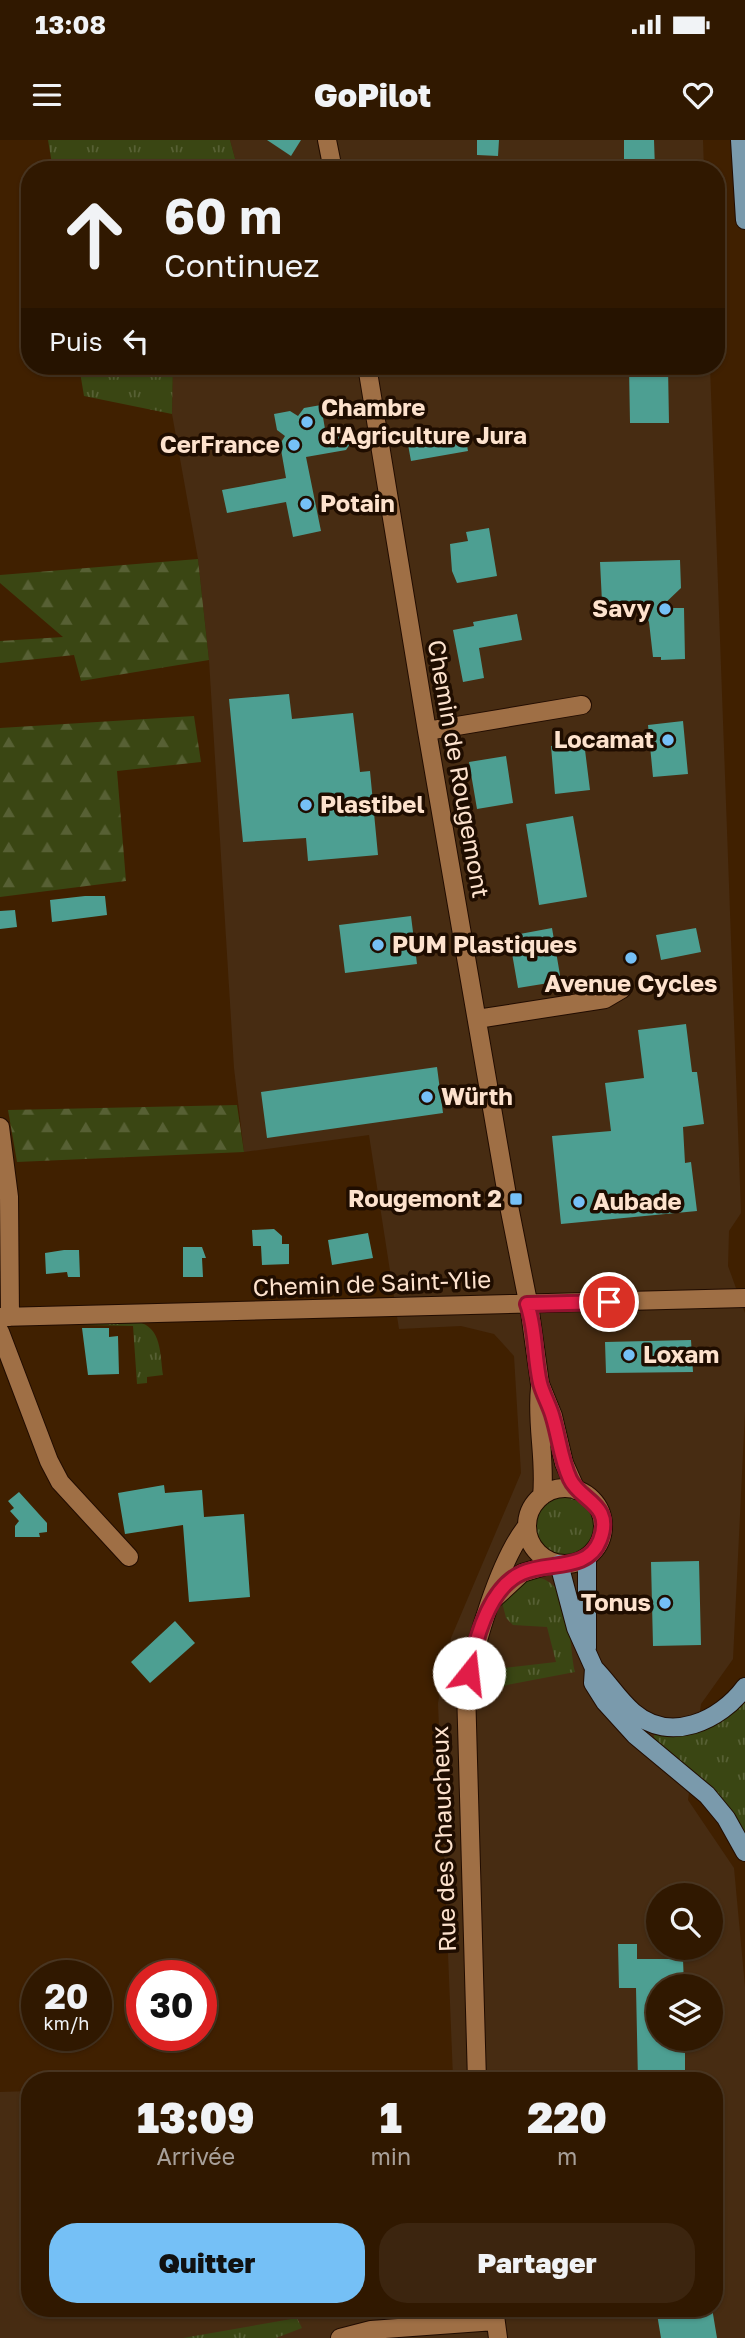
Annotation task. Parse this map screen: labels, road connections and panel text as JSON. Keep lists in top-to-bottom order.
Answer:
{
  "streets": {
    "street": ["Chemin de Rougemont", "Chemin de Saint-Ylie", "Rue des Chaucheux"]
  },
  "crossings": [
    ["Chemin de Rougemont", "Chemin de Saint-Ylie"]
  ],
  "places": {
    "other": [
      "Chambre d'Agriculture Jura",
      "CerFrance",
      "Potain",
      "Savy",
      "Locamat",
      "Plastibel",
      "PUM Plastiques",
      "Avenue Cycles",
      "Würth",
      "Aubade",
      "Loxam",
      "Tonus"
    ],
    "transit": ["Rougemont 2"]
  },
  "page": {
    "status": "13:08",
    "header": "GoPilot",
    "turn": ["60 m", "Continuez"],
    "then": "Puis",
    "speed": "20 km/h",
    "limit": "30",
    "eta": [
      "13:09",
      "Arrivée",
      "1",
      "min",
      "220",
      "m"
    ],
    "buttons": ["Quitter", "Partager"]
  }
}
